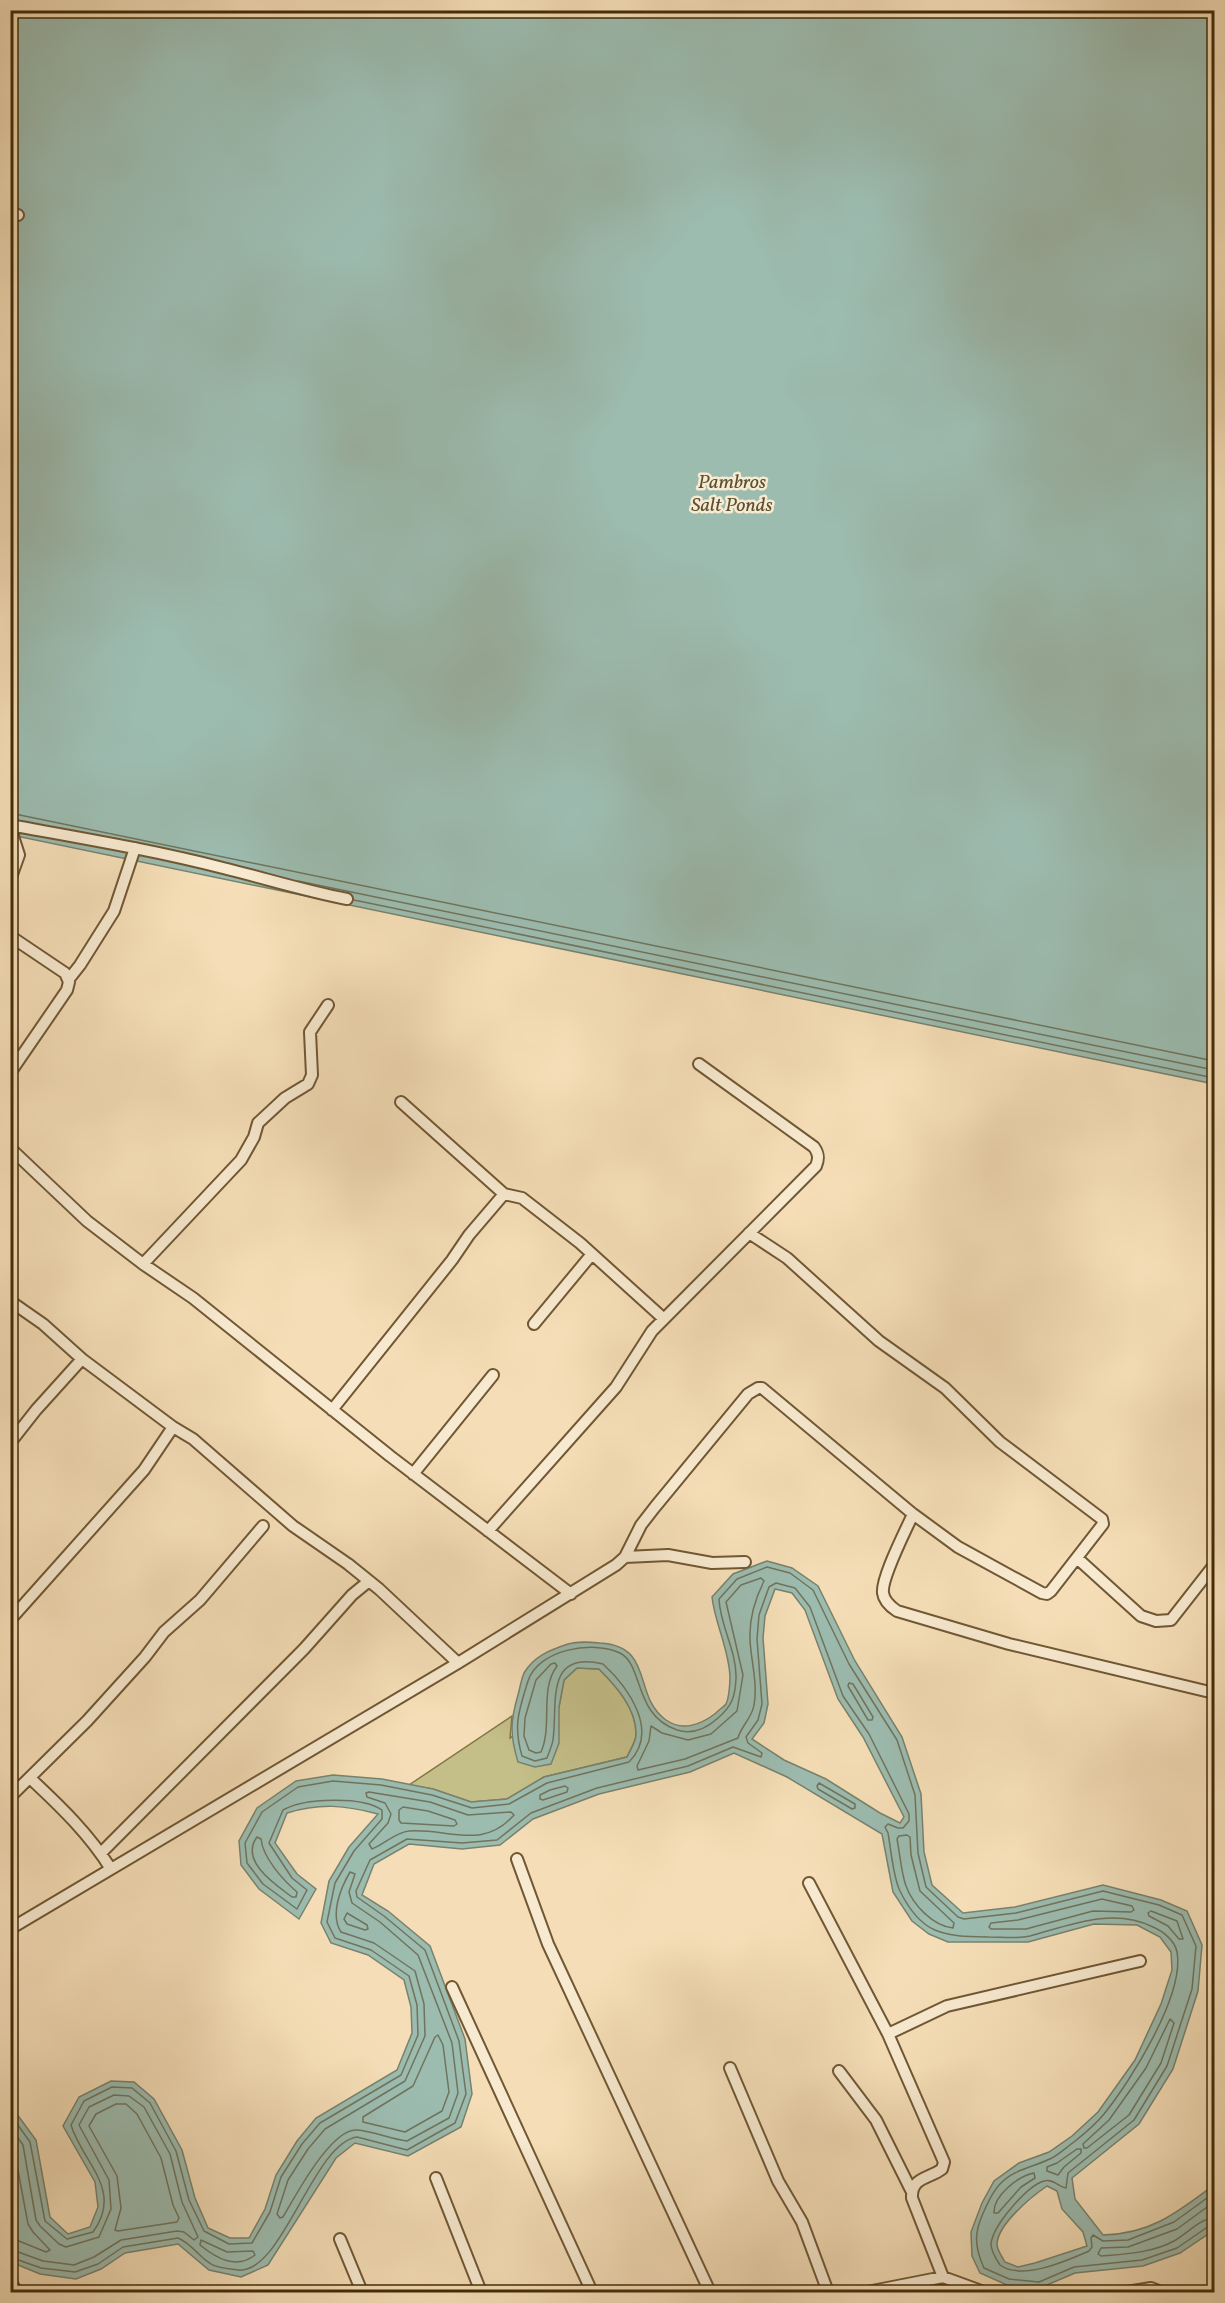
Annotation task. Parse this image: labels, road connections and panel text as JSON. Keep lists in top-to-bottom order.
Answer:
{
  "water": ["Pambros Salt Ponds"]
}
